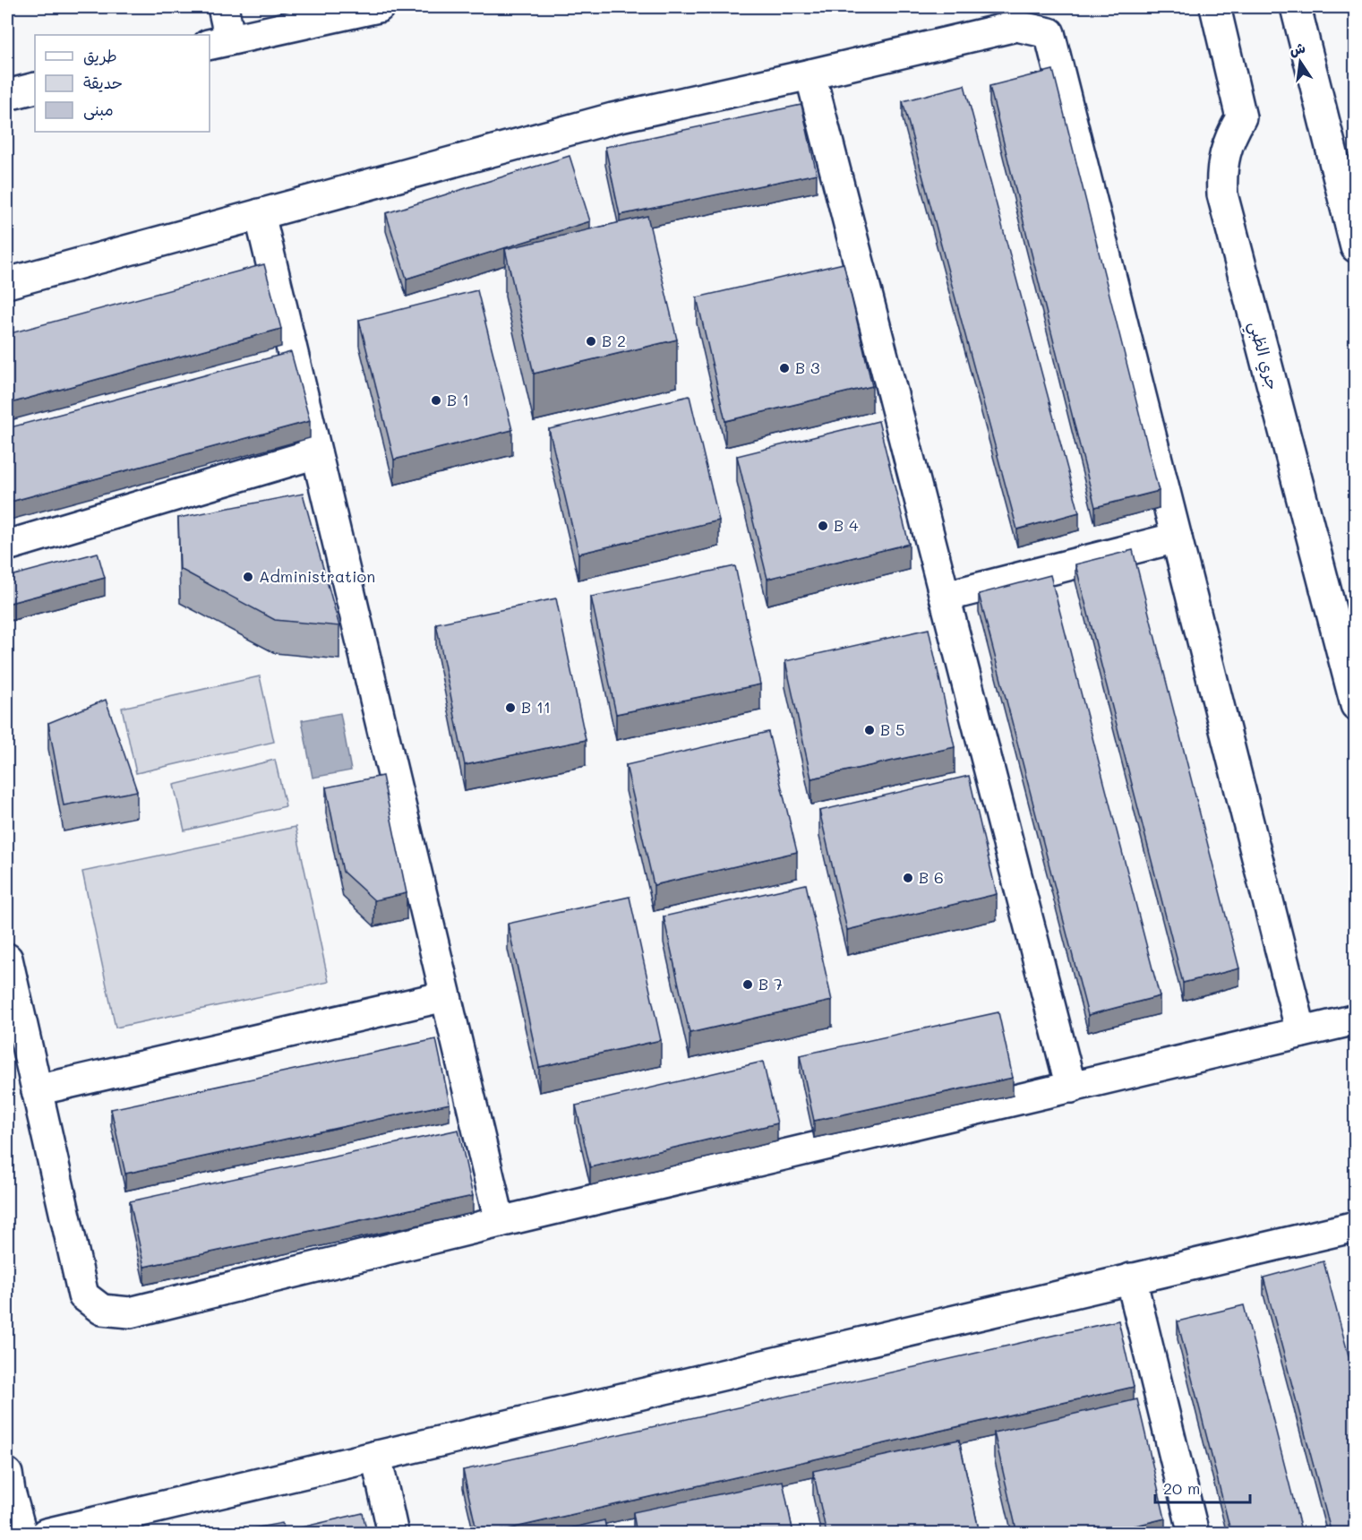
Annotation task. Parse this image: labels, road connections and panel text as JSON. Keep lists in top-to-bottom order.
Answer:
{
  "streets": {
    "street": ["جري الظبي"]
  },
  "places": [
    "B 2",
    "B 3",
    "B 1",
    "B 4",
    "Administration",
    "B 11",
    "B 5",
    "B 6",
    "B 7"
  ],
  "legend": ["طريق", "حديقة", "مبنى"],
  "scale_bar": "20 m",
  "north": "top"
}
